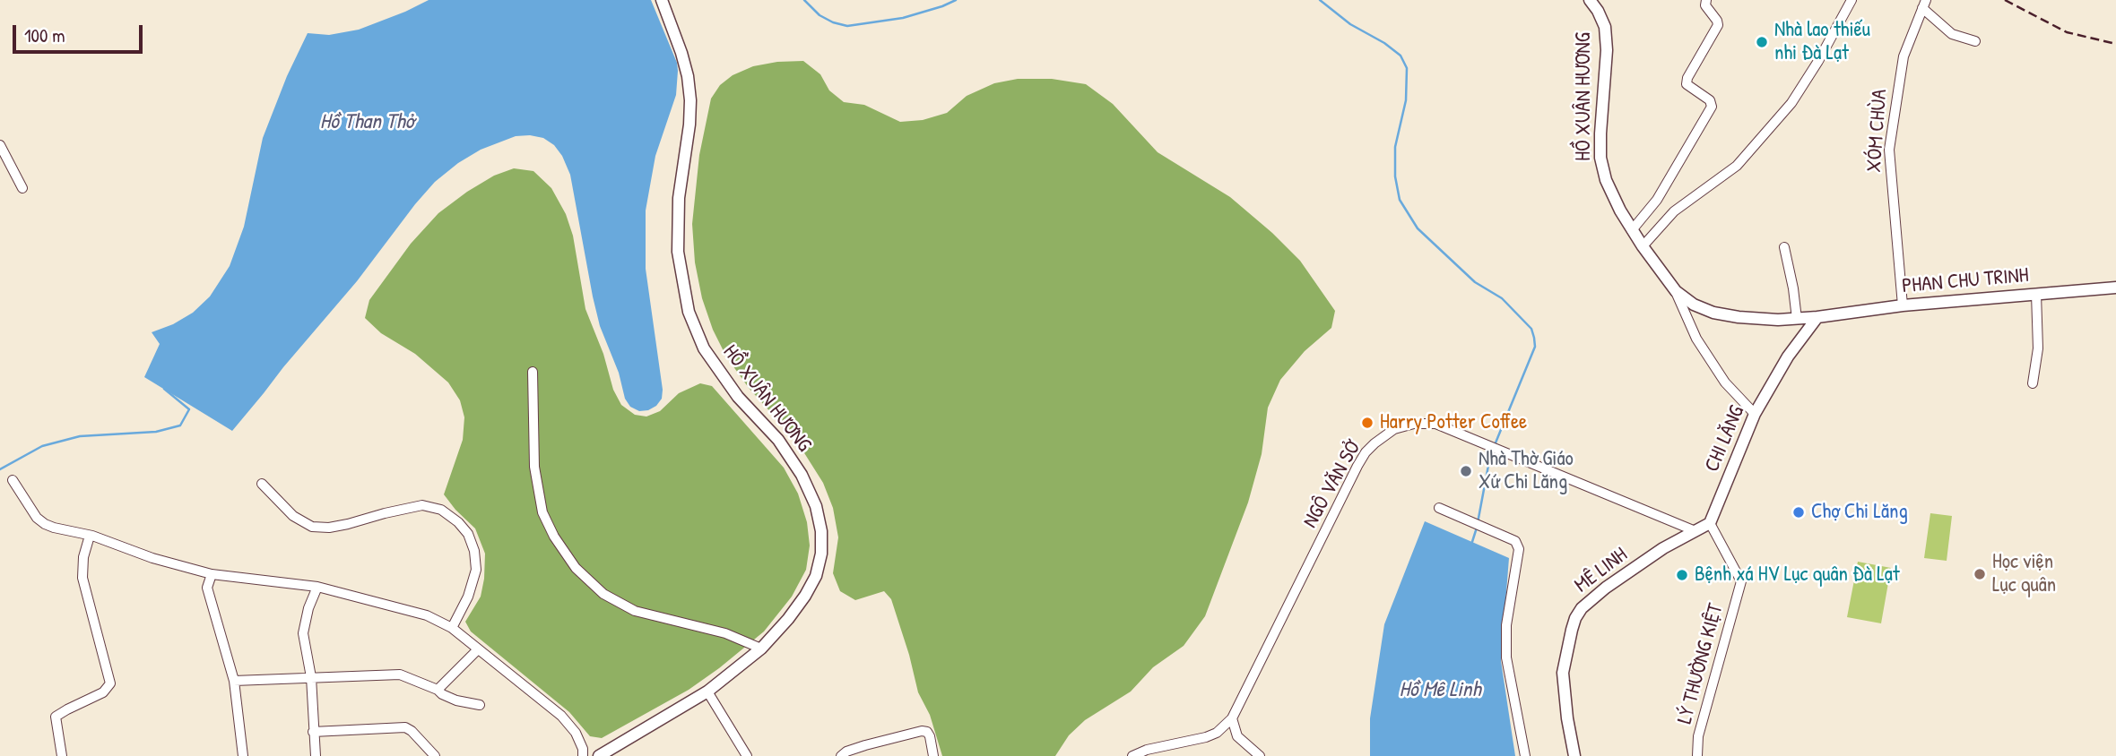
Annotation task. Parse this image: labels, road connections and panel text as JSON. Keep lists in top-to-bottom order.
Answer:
{
  "streets": {
    "main road": [
      "HỒ XUÂN HƯƠNG",
      "PHAN CHU TRINH",
      "CHI LĂNG",
      "MÊ LINH"
    ],
    "street": ["XÓM CHÙA", "NGÔ VĂN SỞ", "LÝ THƯỜNG KIỆT"]
  },
  "crossings": [
    ["HỒ XUÂN HƯƠNG", "PHAN CHU TRINH"],
    ["HỒ XUÂN HƯƠNG", "CHI LĂNG"],
    ["XÓM CHÙA", "PHAN CHU TRINH"],
    ["PHAN CHU TRINH", "CHI LĂNG"],
    ["CHI LĂNG", "MÊ LINH"],
    ["CHI LĂNG", "LÝ THƯỜNG KIỆT"],
    ["NGÔ VĂN SỞ", "MÊ LINH"],
    ["MÊ LINH", "LÝ THƯỜNG KIỆT"]
  ],
  "water": ["Hồ Than Thở", "Hồ Mê Linh"],
  "places": [
    "Nhà lao thiếu nhi Đà Lạt",
    "Harry Potter Coffee",
    "Nhà Thờ Giáo Xứ Chi Lăng",
    "Chợ Chi Lăng",
    "Học viện Lục quân",
    "Bệnh xá HV Lục quân Đà Lạt"
  ],
  "scale_bar": "100 m"
}
